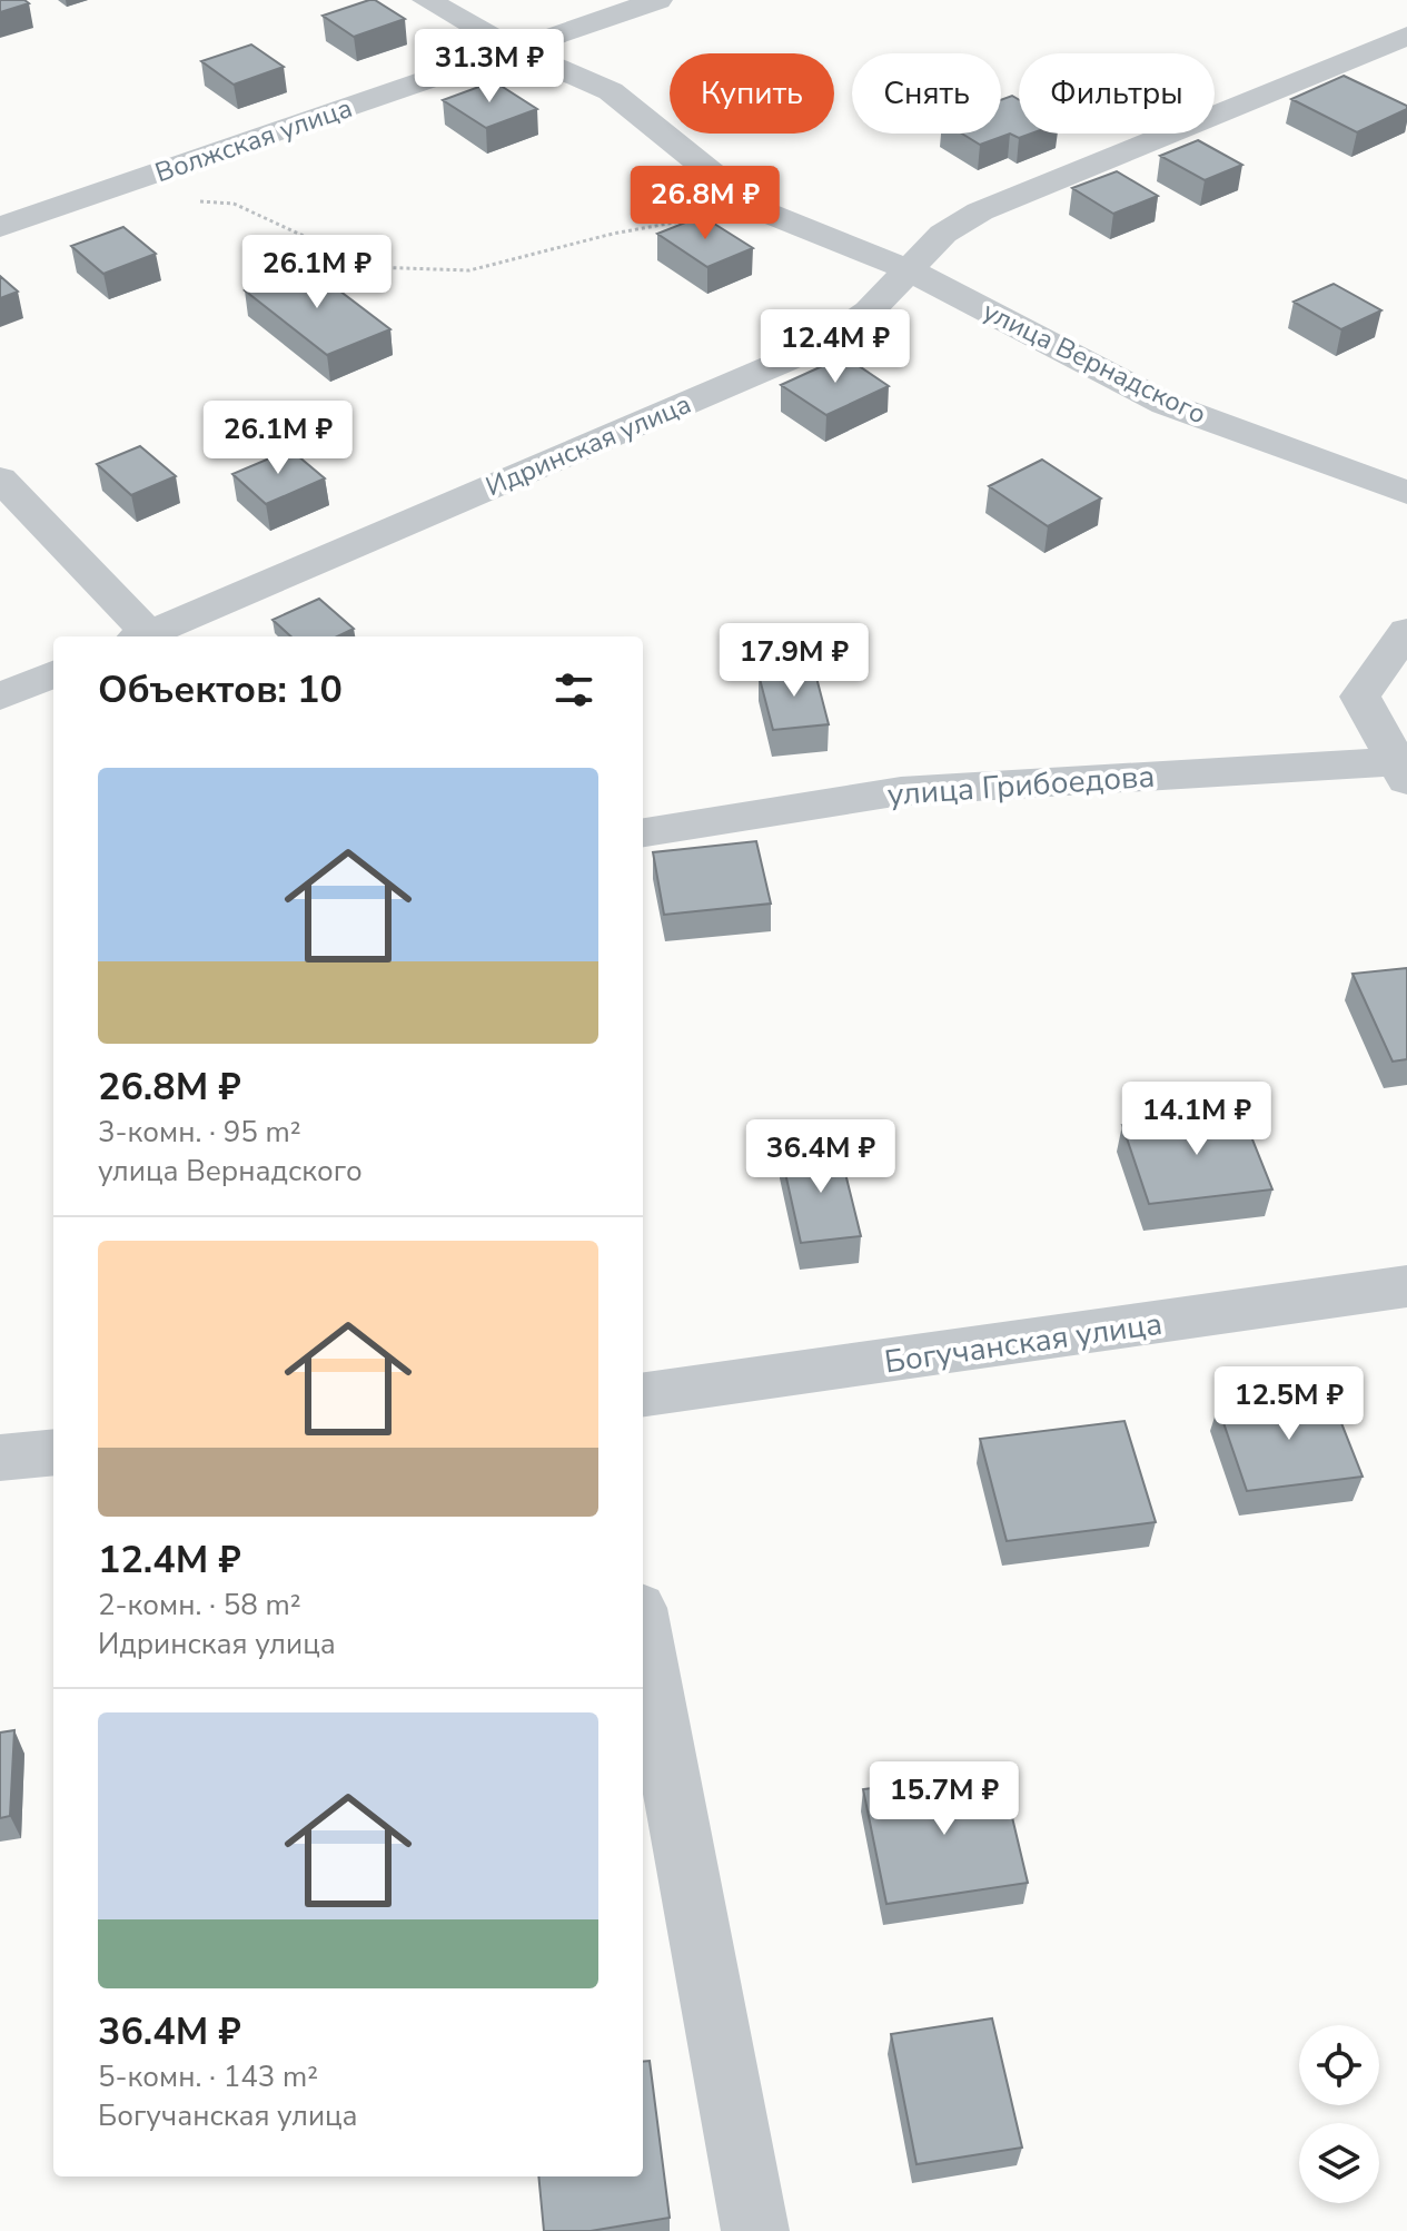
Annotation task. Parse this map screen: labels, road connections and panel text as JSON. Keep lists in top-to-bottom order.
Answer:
{
  "streets": {
    "street": [
      "Волжская улица",
      "улица Вернадского",
      "Идринская улица",
      "улица Грибоедова",
      "Богучанская улица"
    ]
  },
  "crossings": [
    ["Волжская улица", "улица Вернадского"],
    ["улица Вернадского", "Идринская улица"]
  ],
  "page": {
    "price": [
      "31.3M ₽",
      "26.8M ₽",
      "26.1M ₽",
      "12.4M ₽",
      "26.1M ₽",
      "17.9M ₽",
      "14.1M ₽",
      "36.4M ₽",
      "12.5M ₽",
      "15.7M ₽"
    ],
    "chip": ["Купить", "Снять", "Фильтры"],
    "heading": "Объектов: 10",
    "list": [
      {
        "name": "26.8M ₽",
        "note": "3-комн. · 95 m² · улица Вернадского"
      },
      {
        "name": "12.4M ₽",
        "note": "2-комн. · 58 m² · Идринская улица"
      },
      {
        "name": "36.4M ₽",
        "note": "5-комн. · 143 m² · Богучанская улица"
      }
    ]
  }
}
